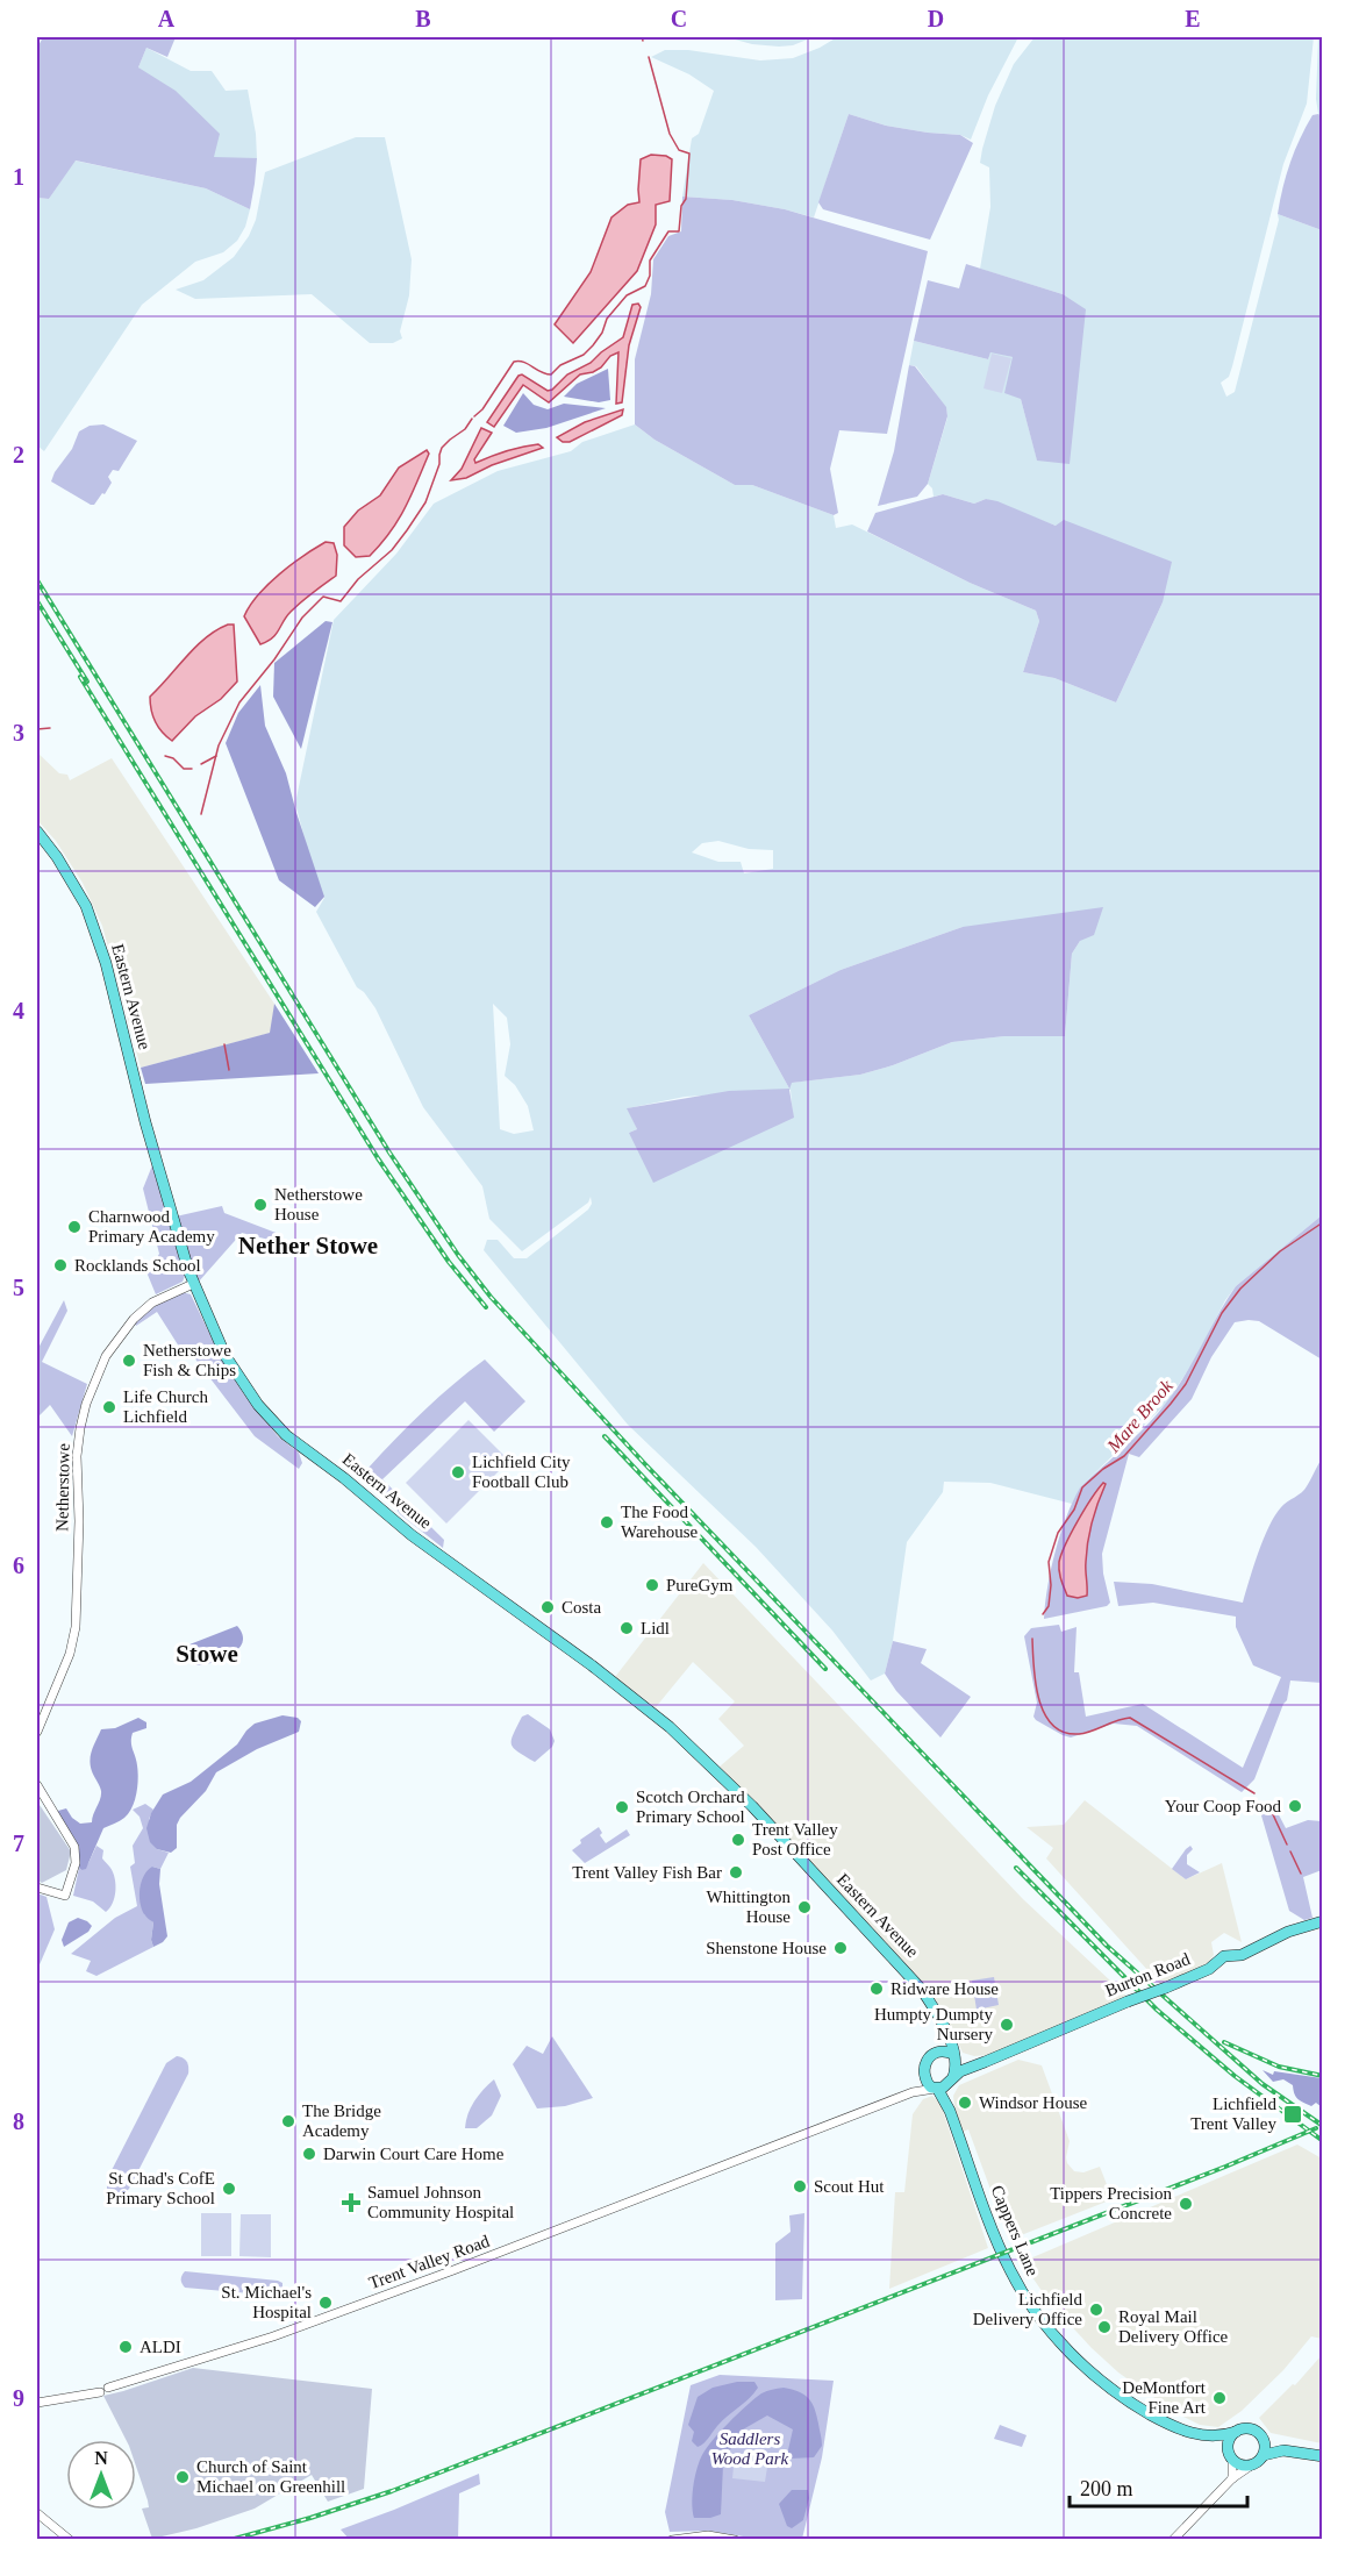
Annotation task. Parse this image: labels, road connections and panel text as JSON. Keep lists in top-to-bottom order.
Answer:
{
  "streets": {
    "highway": ["Eastern Avenue", "Burton Road", "Cappers Lane"],
    "street": ["Netherstowe", "Trent Valley Road"]
  },
  "crossings": [
    ["Eastern Avenue", "Netherstowe"],
    ["Eastern Avenue", "Burton Road"],
    ["Eastern Avenue", "Cappers Lane"],
    ["Eastern Avenue", "Trent Valley Road"],
    ["Burton Road", "Cappers Lane"],
    ["Burton Road", "Trent Valley Road"],
    ["Cappers Lane", "Trent Valley Road"]
  ],
  "districts": ["Nether Stowe", "Stowe"],
  "water": ["Mare Brook"],
  "parks": ["Saddlers Wood Park"],
  "places": {
    "other": [
      "Netherstowe House",
      "Charnwood Primary Academy",
      "Rocklands School",
      "Netherstowe Fish & Chips",
      "Life Church Lichfield",
      "Lichfield City Football Club",
      "The Food Warehouse",
      "PureGym",
      "Costa",
      "Lidl",
      "Your Coop Food",
      "Scotch Orchard Primary School",
      "Trent Valley Post Office",
      "Trent Valley Fish Bar",
      "Whittington House",
      "Shenstone House",
      "Ridware House",
      "Humpty Dumpty Nursery",
      "Windsor House",
      "The Bridge Academy",
      "Darwin Court Care Home",
      "Scout Hut",
      "St Chad's CofE Primary School",
      "Tippers Precision Concrete",
      "St. Michael's Hospital",
      "Lichfield Delivery Office",
      "Royal Mail Delivery Office",
      "ALDI",
      "DeMontfort Fine Art",
      "Church of Saint Michael on Greenhill"
    ],
    "transit": ["Lichfield Trent Valley"],
    "health": ["Samuel Johnson Community Hospital"]
  },
  "scale_bar": "200 m",
  "north": "top",
  "grid": {
    "columns": [
      "A",
      "B",
      "C",
      "D",
      "E"
    ],
    "rows": [
      "1",
      "2",
      "3",
      "4",
      "5",
      "6",
      "7",
      "8",
      "9"
    ]
  }
}
